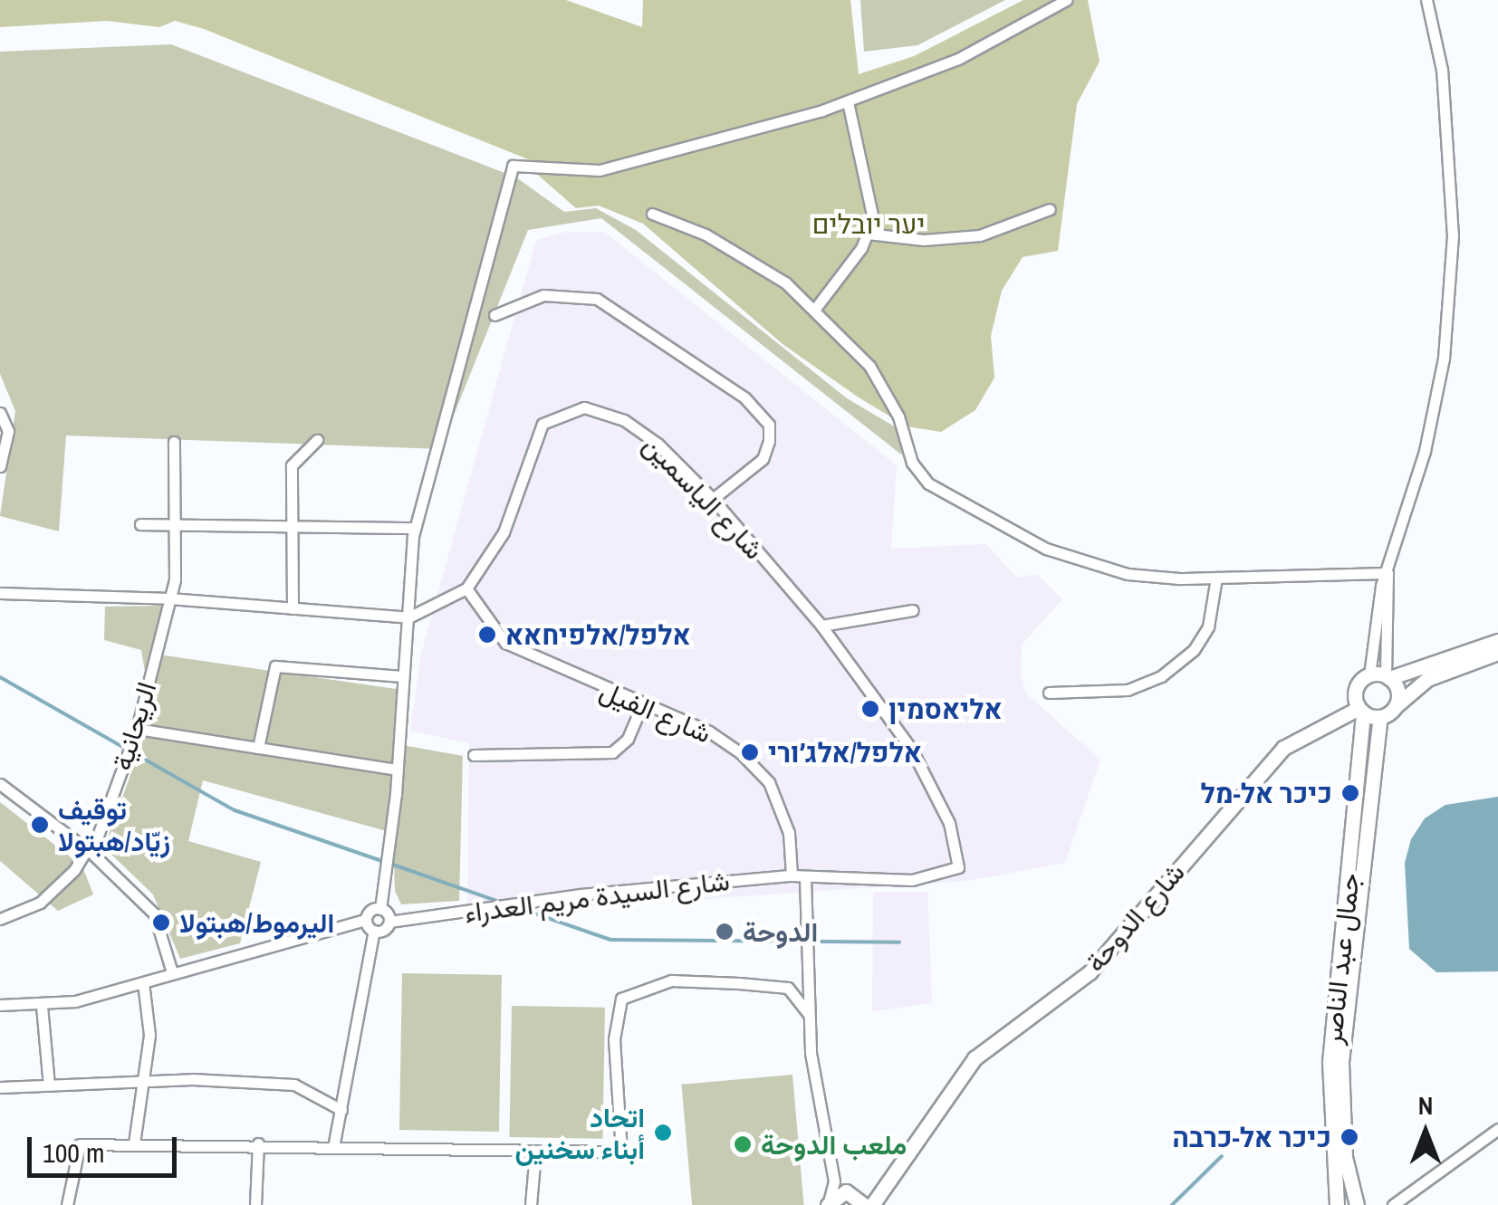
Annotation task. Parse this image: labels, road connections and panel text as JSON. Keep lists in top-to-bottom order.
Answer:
{
  "streets": {
    "street": [
      "شارع الياسمين",
      "شارع الفيل",
      "الريحانية",
      "شارع السيدة مريم العدراء",
      "شارع الدوحة",
      "جمال عبد الناصر"
    ]
  },
  "crossings": [
    ["شارع الياسمين", "شارع الفيل"],
    ["شارع الياسمين", "شارع السيدة مريم العدراء"],
    ["شارع الفيل", "شارع السيدة مريم العدراء"],
    ["شارع الدوحة", "جمال عبد الناصر"]
  ],
  "parks": ["יער יובלים"],
  "places": [
    "אלפל/אלפיחאא",
    "אליאסמין",
    "אלפל/אלג׳ורי",
    "כיכר אל-מל",
    "توقيف زيّاد/هبتولا",
    "اليرموط/هبتولا",
    "الدوحة",
    "اتحاد أبناء سخنين",
    "כיכר אל-כרבה",
    "ملعب الدوحة"
  ],
  "scale_bar": "100 m",
  "north": "top"
}
